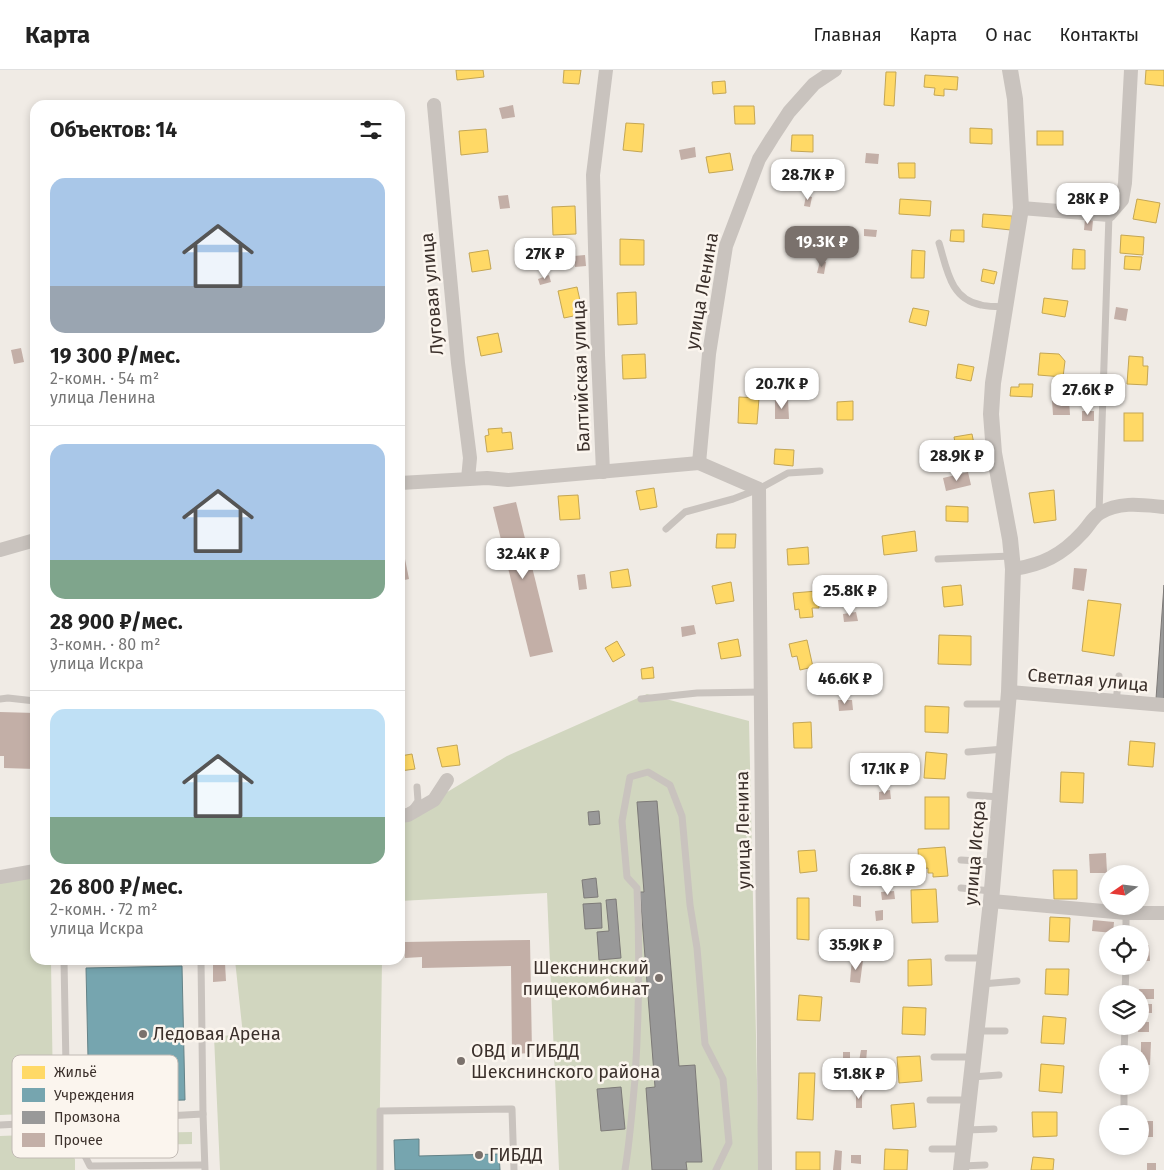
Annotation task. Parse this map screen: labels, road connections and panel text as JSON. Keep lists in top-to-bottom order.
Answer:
{
  "streets": {
    "street": [
      "улица Ленина",
      "Луговая улица",
      "Балтийская улица",
      "Светлая улица",
      "улица Искра"
    ]
  },
  "crossings": [
    ["Светлая улица", "улица Искра"]
  ],
  "places": [
    "Шекснинский пищекомбинат",
    "Ледовая Арена",
    "ОВД и ГИБДД Шекснинского района",
    "ГИБДД"
  ],
  "legend": [
    "Жильё",
    "Учреждения",
    "Промзона",
    "Прочее"
  ],
  "north": "left",
  "page": {
    "header": "Карта",
    "nav": [
      "Главная",
      "Карта",
      "О нас",
      "Контакты"
    ],
    "heading": "Объектов: 14",
    "price": [
      "28.7K ₽",
      "28K ₽",
      "19.3K ₽",
      "27K ₽",
      "20.7K ₽",
      "27.6K ₽",
      "28.9K ₽",
      "32.4K ₽",
      "25.8K ₽",
      "46.6K ₽",
      "17.1K ₽",
      "26.8K ₽",
      "35.9K ₽",
      "51.8K ₽"
    ],
    "list": [
      {
        "name": "19 300 ₽/мес.",
        "note": "2-комн. · 54 m² · улица Ленина"
      },
      {
        "name": "28 900 ₽/мес.",
        "note": "3-комн. · 80 m² · улица Искра"
      },
      {
        "name": "26 800 ₽/мес.",
        "note": "2-комн. · 72 m² · улица Искра"
      }
    ],
    "map_buttons": ["+", "−"]
  }
}
